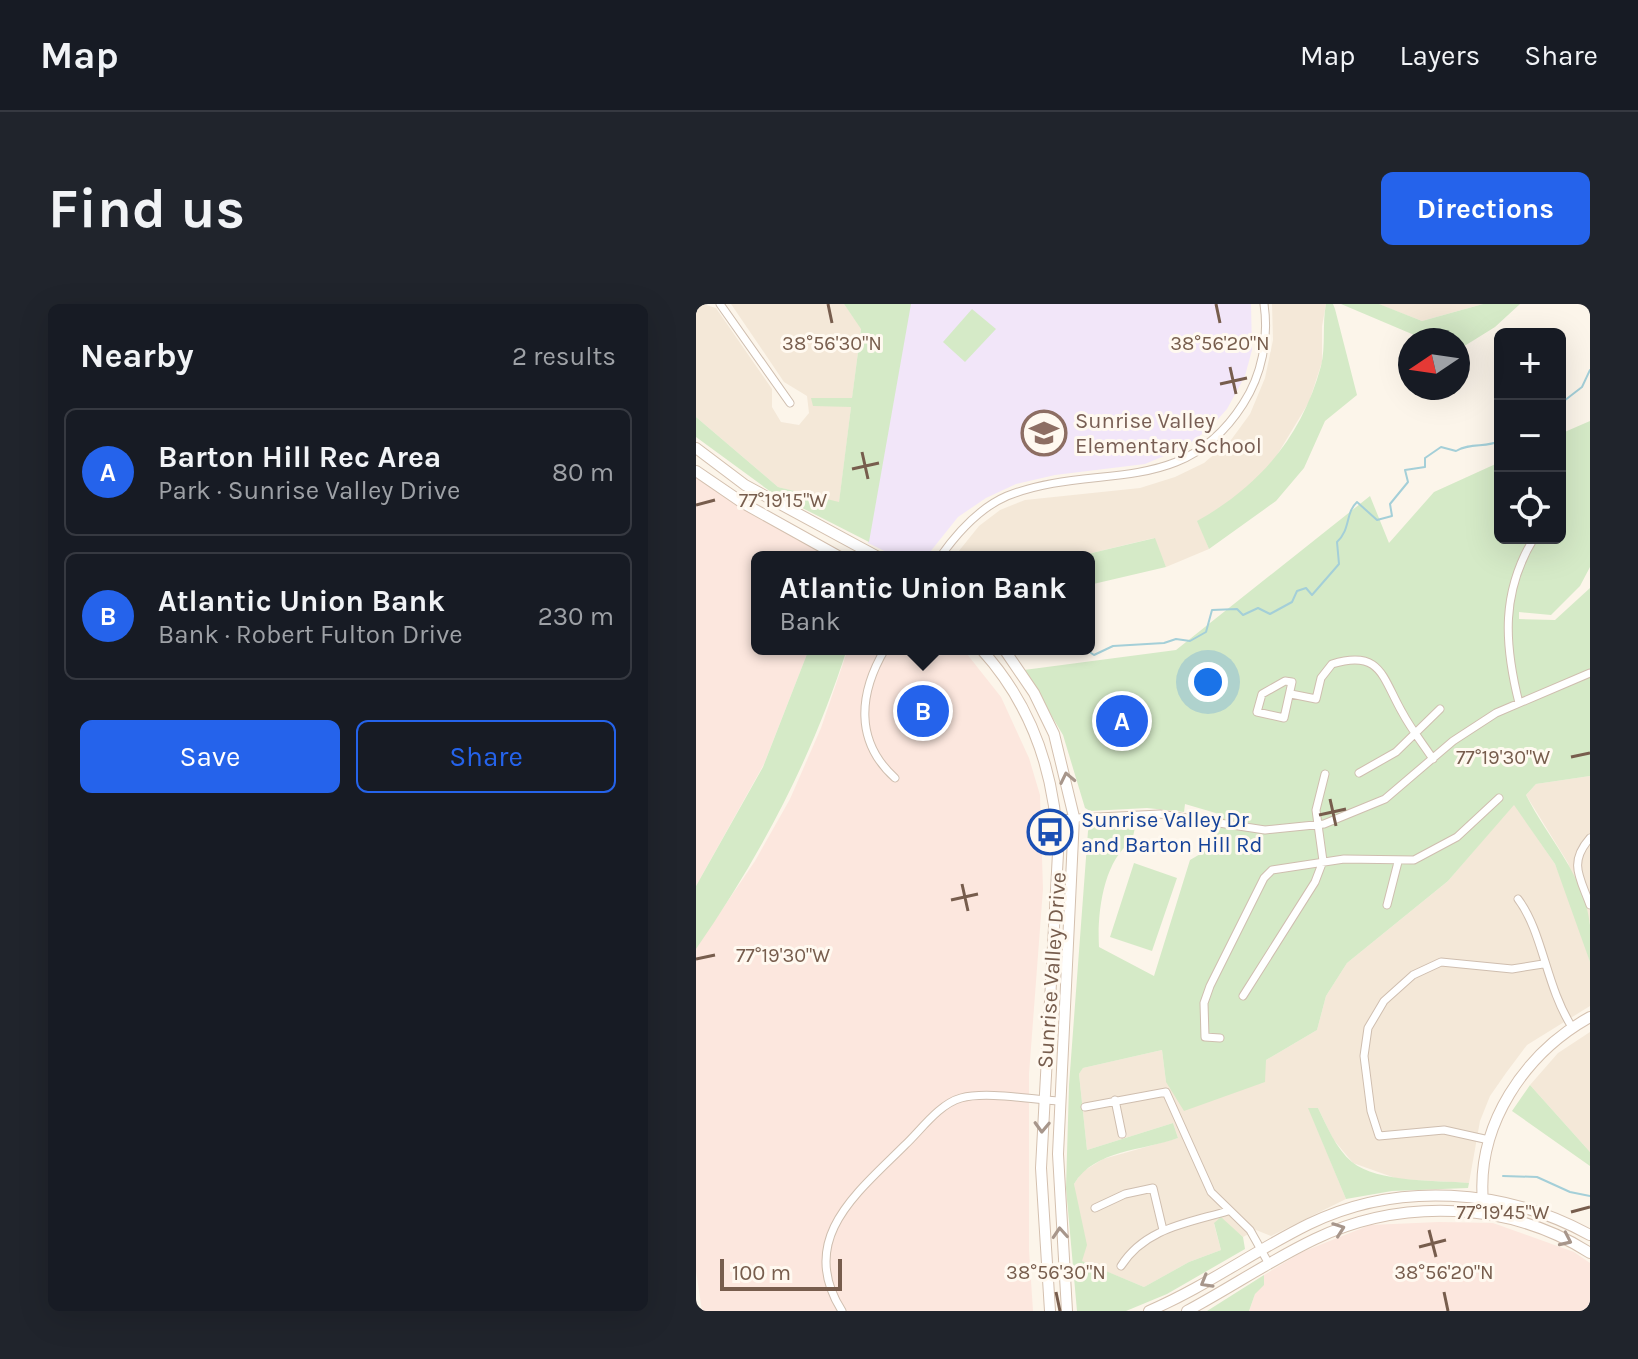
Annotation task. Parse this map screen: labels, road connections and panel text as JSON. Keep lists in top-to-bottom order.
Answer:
{
  "streets": {
    "main road": ["Sunrise Valley Drive"]
  },
  "places": {
    "school or university": ["Sunrise Valley Elementary School"],
    "bus stop": ["Sunrise Valley Dr and Barton Hill Rd"]
  },
  "scale_bar": "100 m",
  "north": "left",
  "page": {
    "header": "Map",
    "nav": ["Map", "Layers", "Share"],
    "buttons": [
      "Directions",
      ["Save", "Share"]
    ],
    "title": "Find us",
    "heading": ["Nearby", "2 results"],
    "map_buttons": ["+", "−"],
    "list": [
      {
        "mark": "A",
        "name": "Barton Hill Rec Area",
        "note": "Park · Sunrise Valley Drive",
        "value": "80 m"
      },
      {
        "mark": "B",
        "name": "Atlantic Union Bank",
        "note": "Bank · Robert Fulton Drive",
        "value": "230 m"
      }
    ],
    "popup": ["Atlantic Union Bank", "Bank"],
    "pins": ["B", "A"],
    "scale": "100 m"
  },
  "coordinates": [
    "38°56'30\"N",
    "38°56'20\"N",
    "77°19'15\"W",
    "77°19'30\"W",
    "77°19'45\"W"
  ]
}
